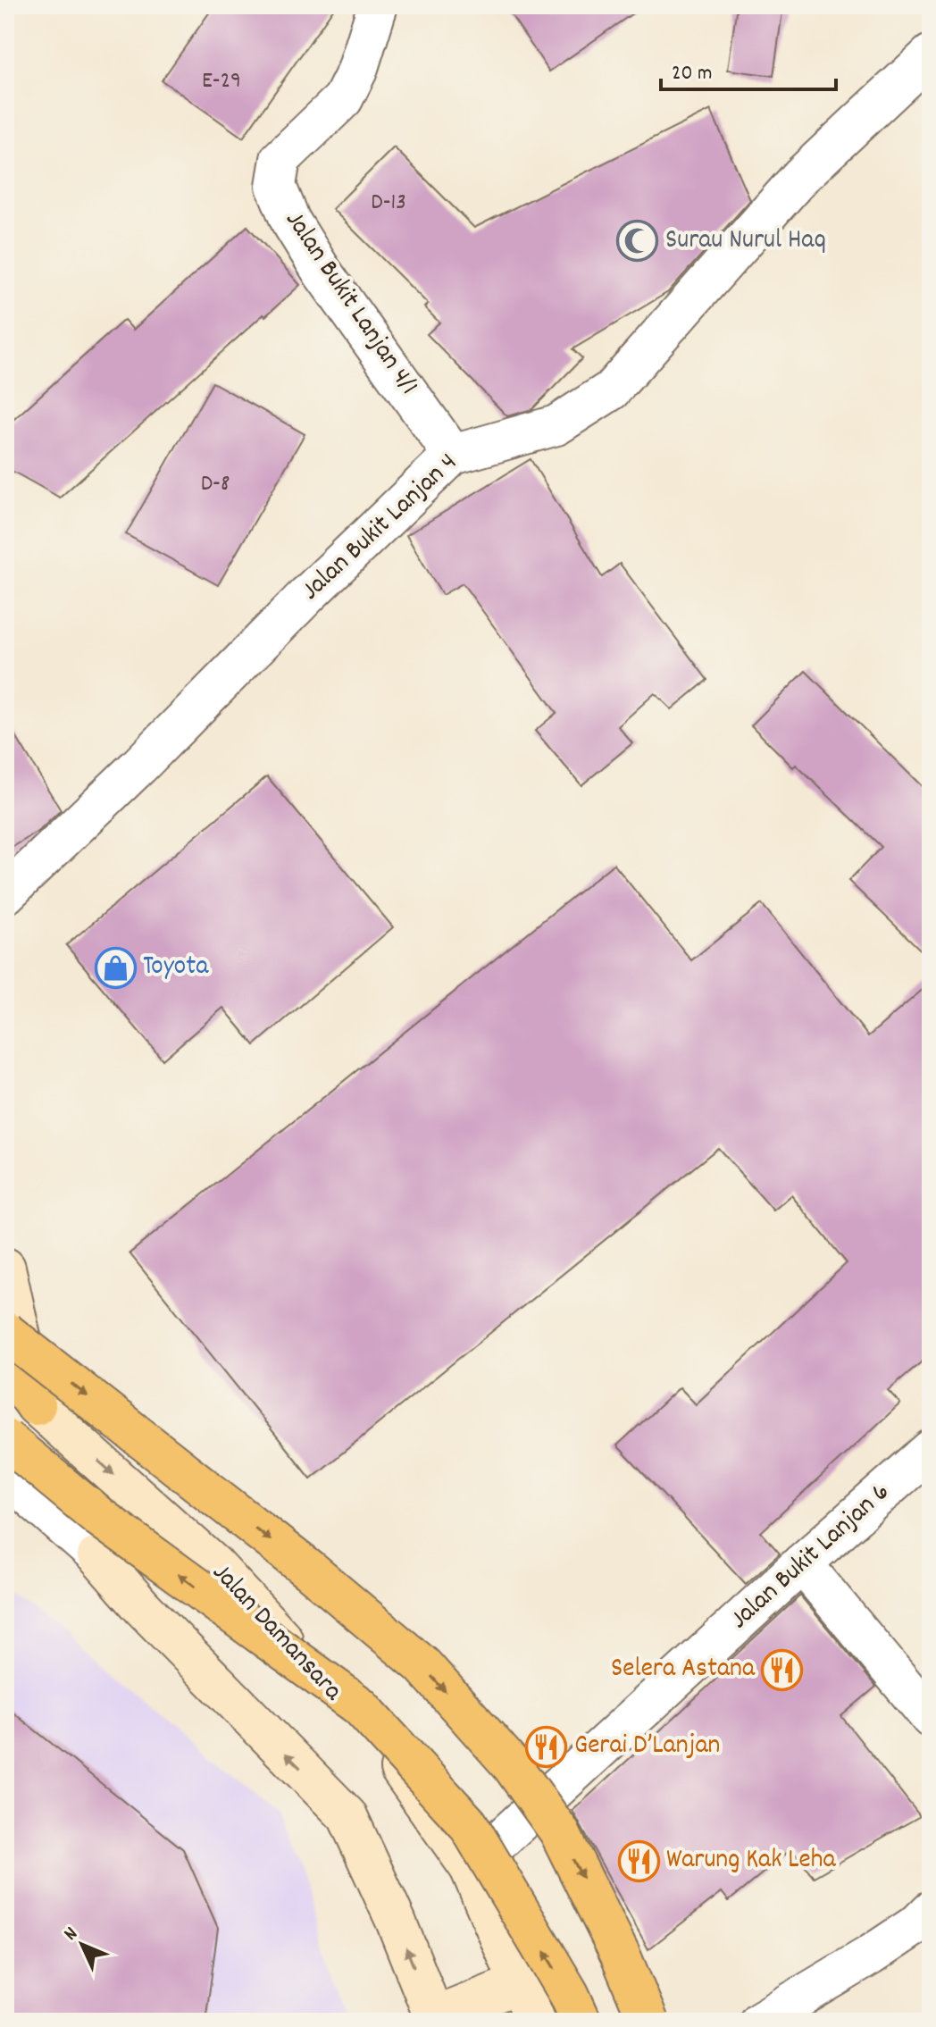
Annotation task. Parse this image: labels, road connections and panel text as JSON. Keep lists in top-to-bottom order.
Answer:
{
  "streets": {
    "street": [
      "Jalan Bukit Lanjan 4/1",
      "Jalan Bukit Lanjan 4",
      "Jalan Bukit Lanjan 6",
      "Jalan Damansara"
    ]
  },
  "crossings": [
    ["Jalan Bukit Lanjan 4/1", "Jalan Bukit Lanjan 4"],
    ["Jalan Bukit Lanjan 6", "Jalan Damansara"]
  ],
  "places": {
    "mosque": ["Surau Nurul Haq"],
    "shop": ["Toyota"],
    "restaurant": ["Selera Astana", "Gerai D’Lanjan", "Warung Kak Leha"]
  },
  "house_numbers": ["E-29", "D-13", "D-8"],
  "scale_bar": "20 m",
  "north": "top left"
}
